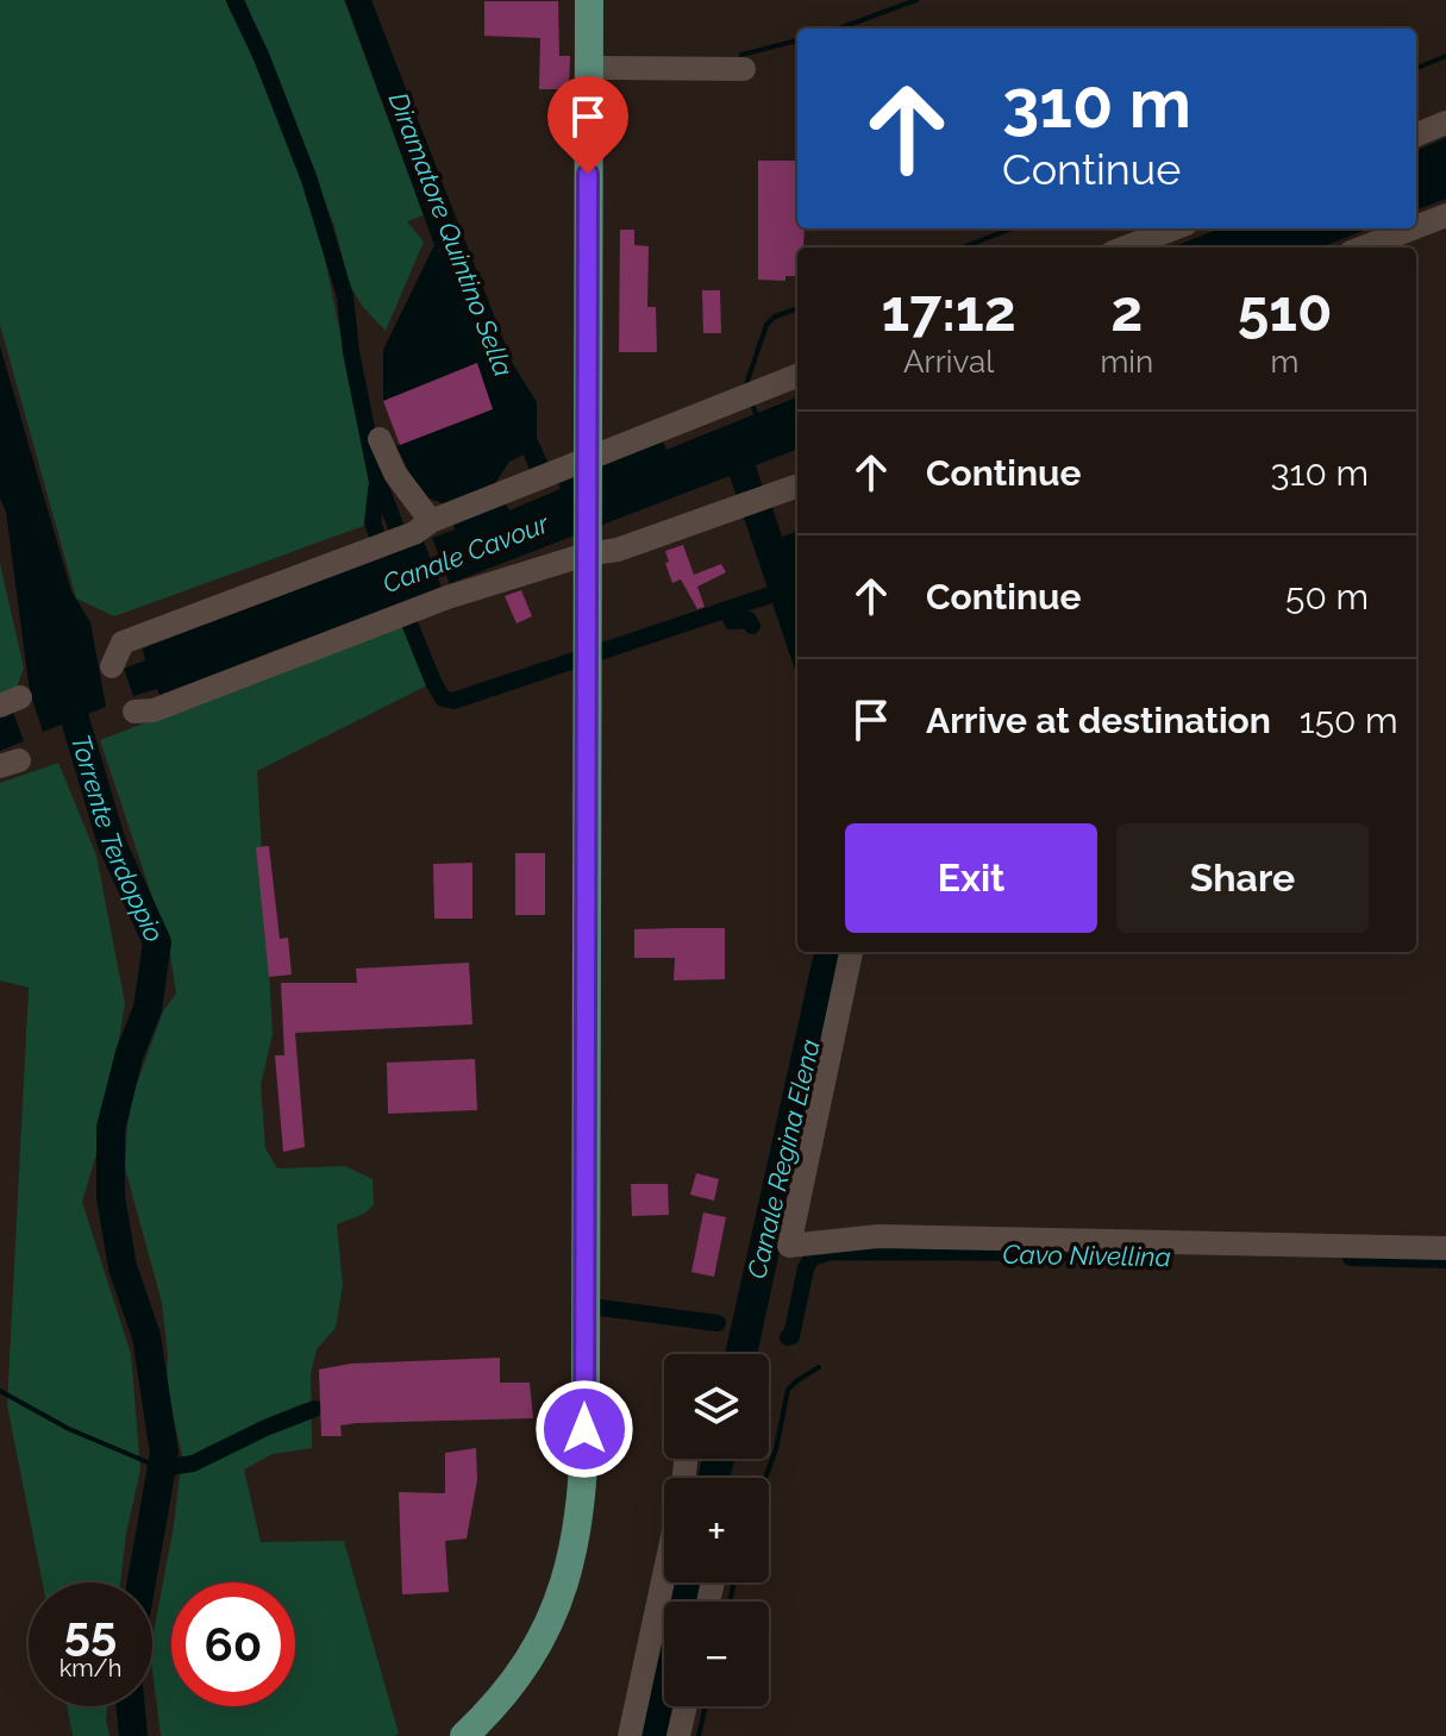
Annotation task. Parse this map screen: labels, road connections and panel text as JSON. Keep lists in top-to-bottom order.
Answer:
{
  "water": [
    "Diramatore Quintino Sella",
    "Canale Cavour",
    "Torrente Terdoppio",
    "Canale Regina Elena",
    "Cavo Nivellina"
  ],
  "page": {
    "turn": ["310 m", "Continue"],
    "eta": [
      "17:12",
      "Arrival",
      "2",
      "min",
      "510",
      "m"
    ],
    "list": [
      {
        "name": "Continue",
        "value": "310 m"
      },
      {
        "name": "Continue",
        "value": "50 m"
      },
      {
        "name": "Arrive at destination",
        "value": "150 m"
      }
    ],
    "buttons": ["Exit", "Share"],
    "map_buttons": ["+", "−"],
    "speed": "55 km/h",
    "limit": "60"
  }
}
